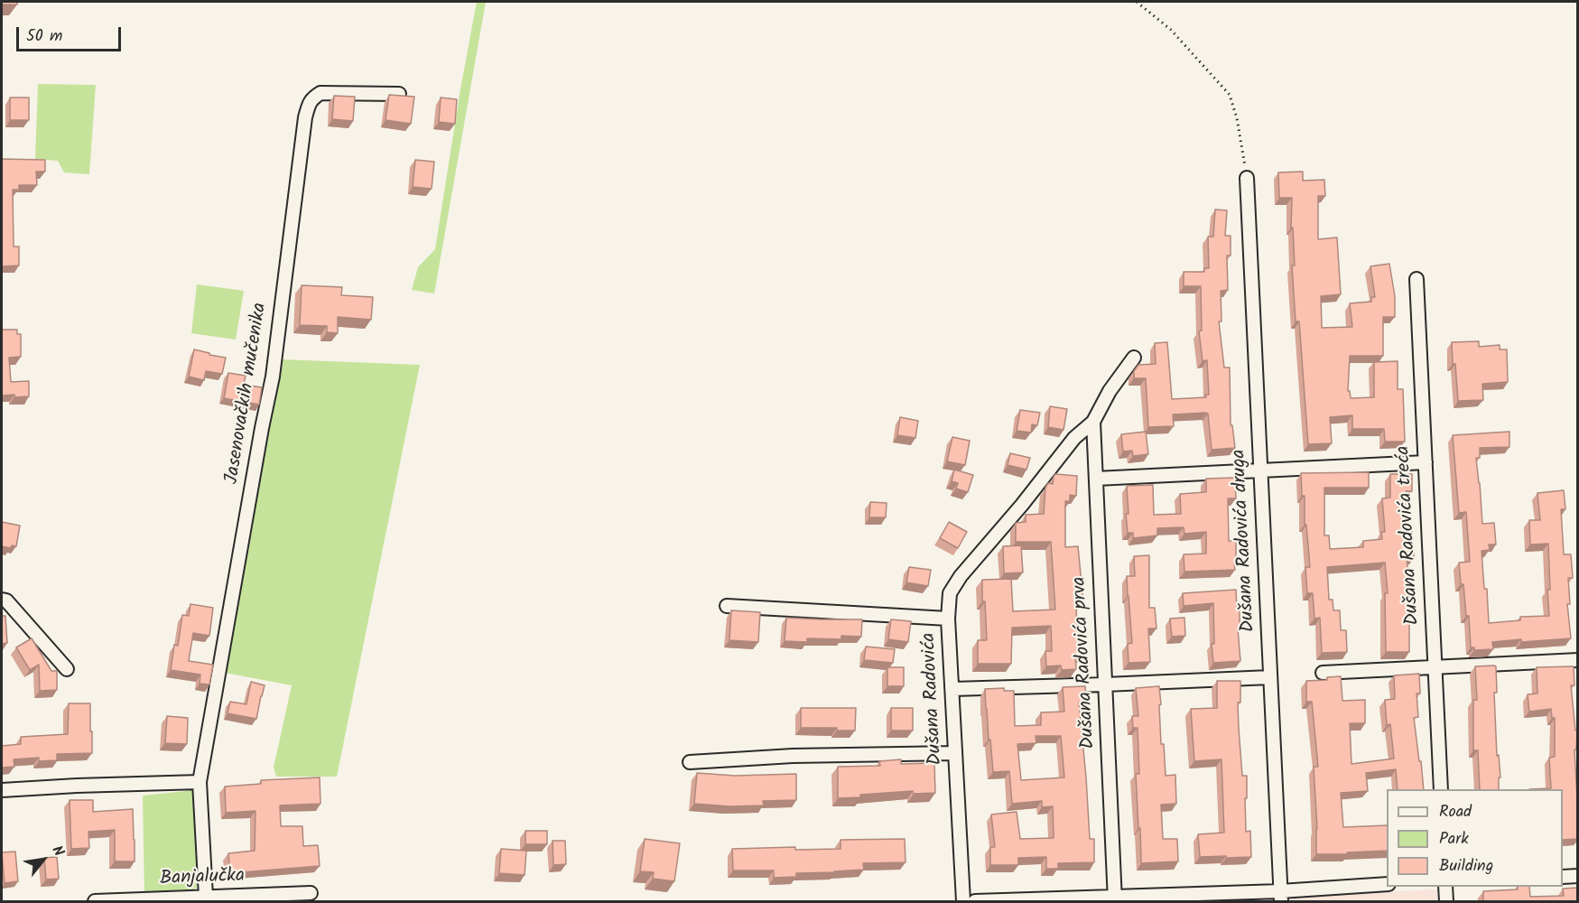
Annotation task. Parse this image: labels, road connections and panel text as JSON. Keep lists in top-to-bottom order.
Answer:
{
  "streets": {
    "street": [
      "Jasenovačkih mučenika",
      "Dušana Radovića treća",
      "Dušana Radovića druga",
      "Dušana Radovića prva",
      "Dušana Radovića",
      "Banjalučka"
    ]
  },
  "crossings": [
    ["Jasenovačkih mučenika", "Banjalučka"]
  ],
  "legend": ["Road", "Park", "Building"],
  "scale_bar": "50 m",
  "north": "top right"
}
